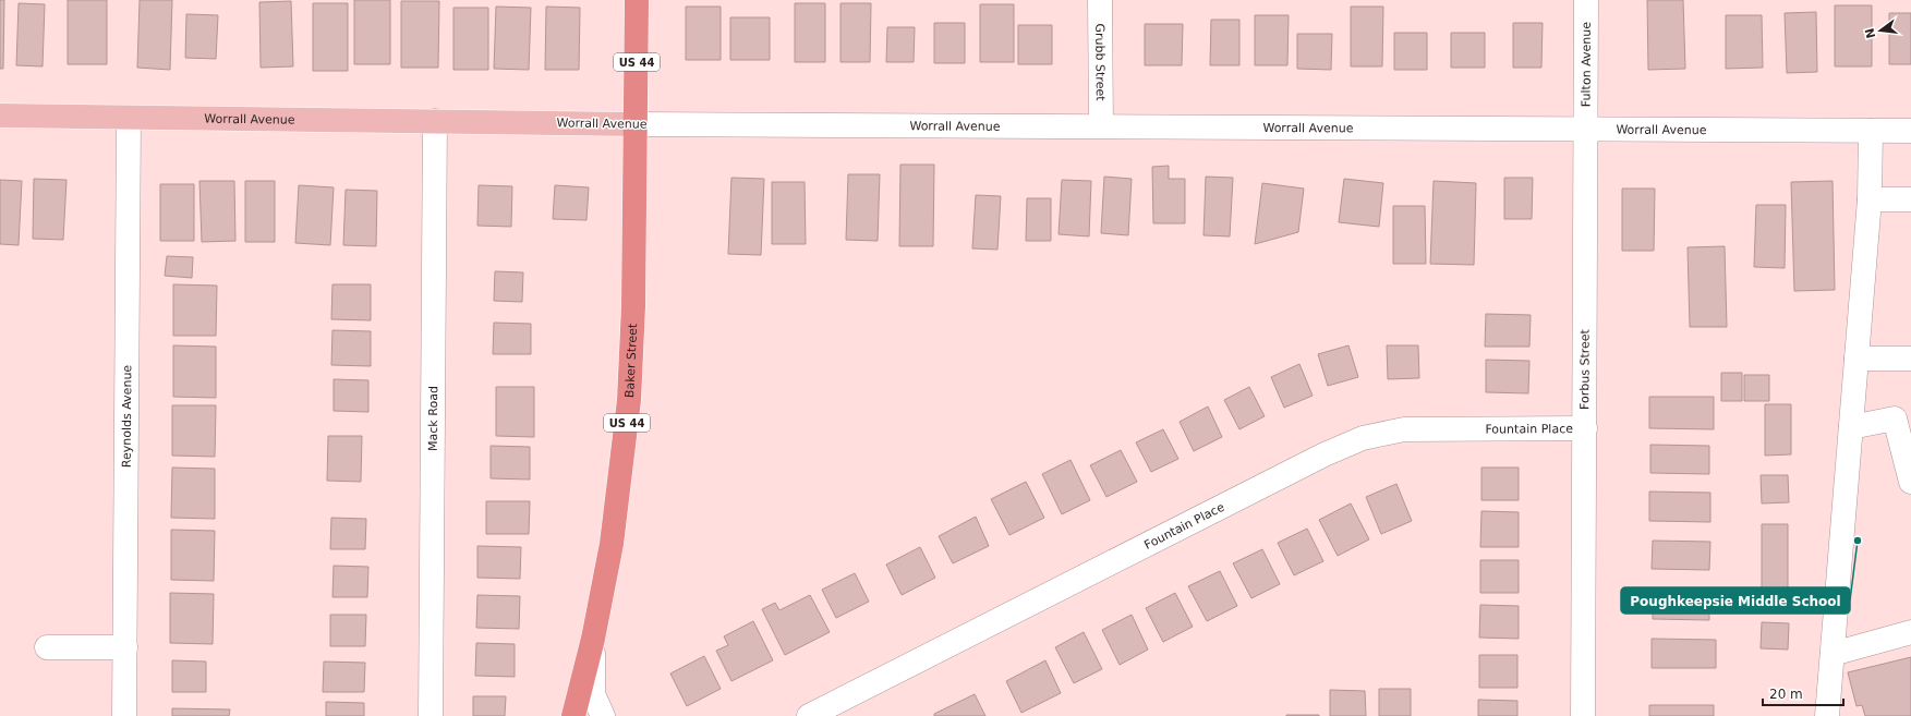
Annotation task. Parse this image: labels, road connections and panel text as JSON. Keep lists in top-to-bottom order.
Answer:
{
  "streets": {
    "highway": ["US 44", "Baker Street"],
    "main road": ["Worrall Avenue"],
    "street": [
      "Grubb Street",
      "Fulton Avenue",
      "Forbus Street",
      "Reynolds Avenue",
      "Mack Road",
      "Fountain Place"
    ]
  },
  "crossings": [
    ["Grubb Street", "Worrall Avenue"],
    ["Fulton Avenue", "Worrall Avenue"],
    ["Fulton Avenue", "Forbus Street"],
    ["Worrall Avenue", "Baker Street"],
    ["Worrall Avenue", "Forbus Street"],
    ["Worrall Avenue", "Reynolds Avenue"],
    ["Worrall Avenue", "Mack Road"],
    ["Forbus Street", "Fountain Place"]
  ],
  "places": ["Poughkeepsie Middle School"],
  "scale_bar": "20 m",
  "north": "left"
}
